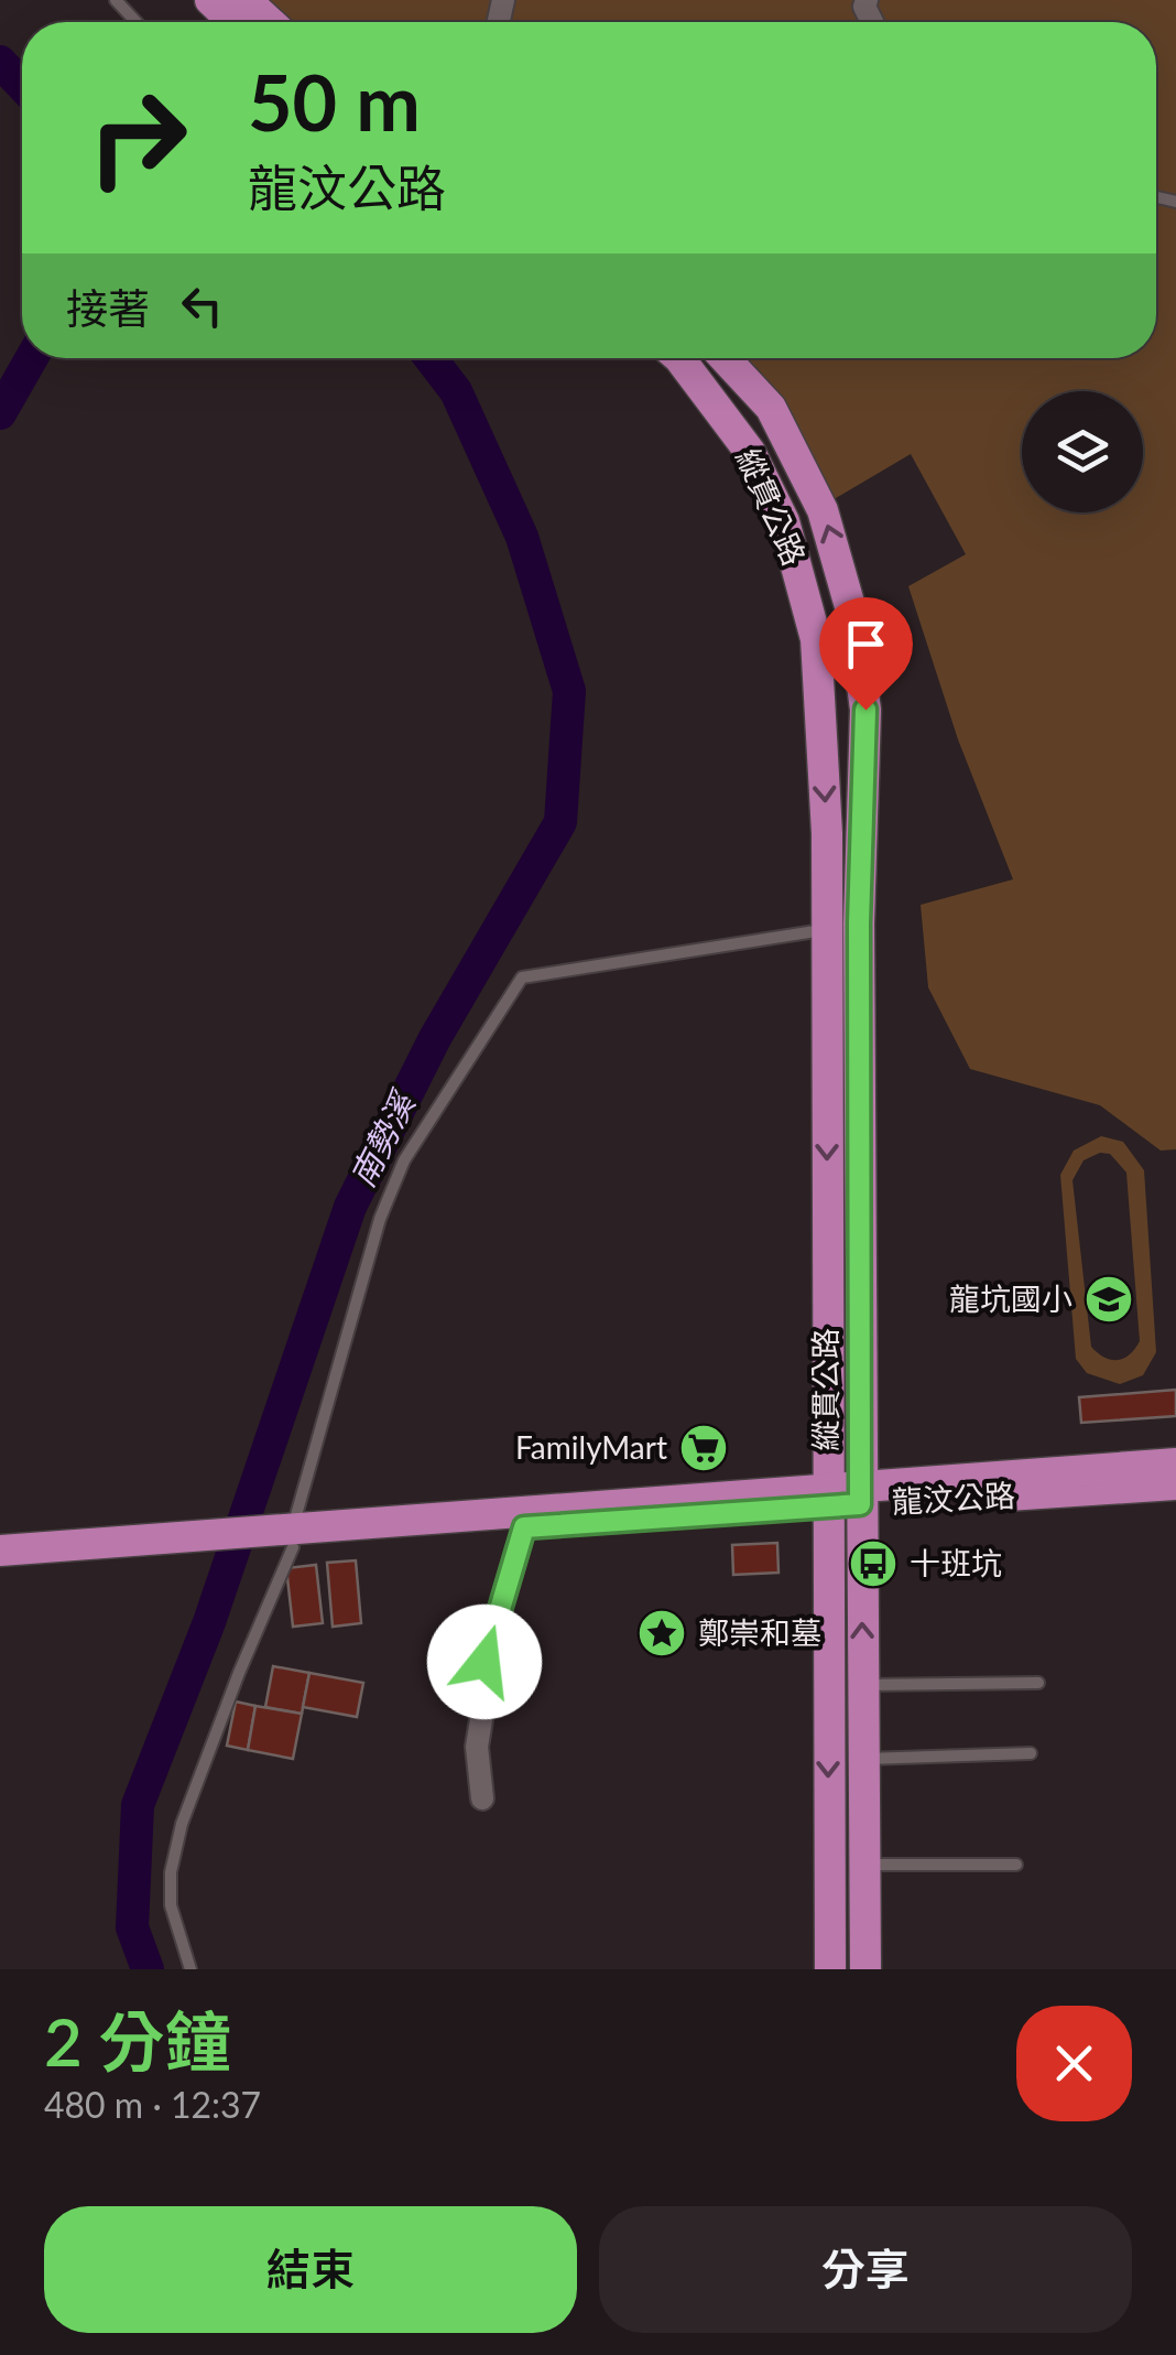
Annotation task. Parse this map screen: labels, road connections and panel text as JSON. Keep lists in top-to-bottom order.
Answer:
{
  "streets": {
    "main road": ["縱貫公路", "龍汶公路"]
  },
  "crossings": [
    ["縱貫公路", "龍汶公路"]
  ],
  "water": ["南勢溪"],
  "places": {
    "school or university": ["龍坑國小"],
    "supermarket": ["FamilyMart"],
    "bus stop": ["十班坑"],
    "place": ["鄭崇和墓"]
  },
  "page": {
    "turn": ["50 m", "龍汶公路"],
    "then": "接著",
    "heading": ["2 分鐘", "480 m · 12:37"],
    "buttons": ["結束", "分享"]
  }
}
